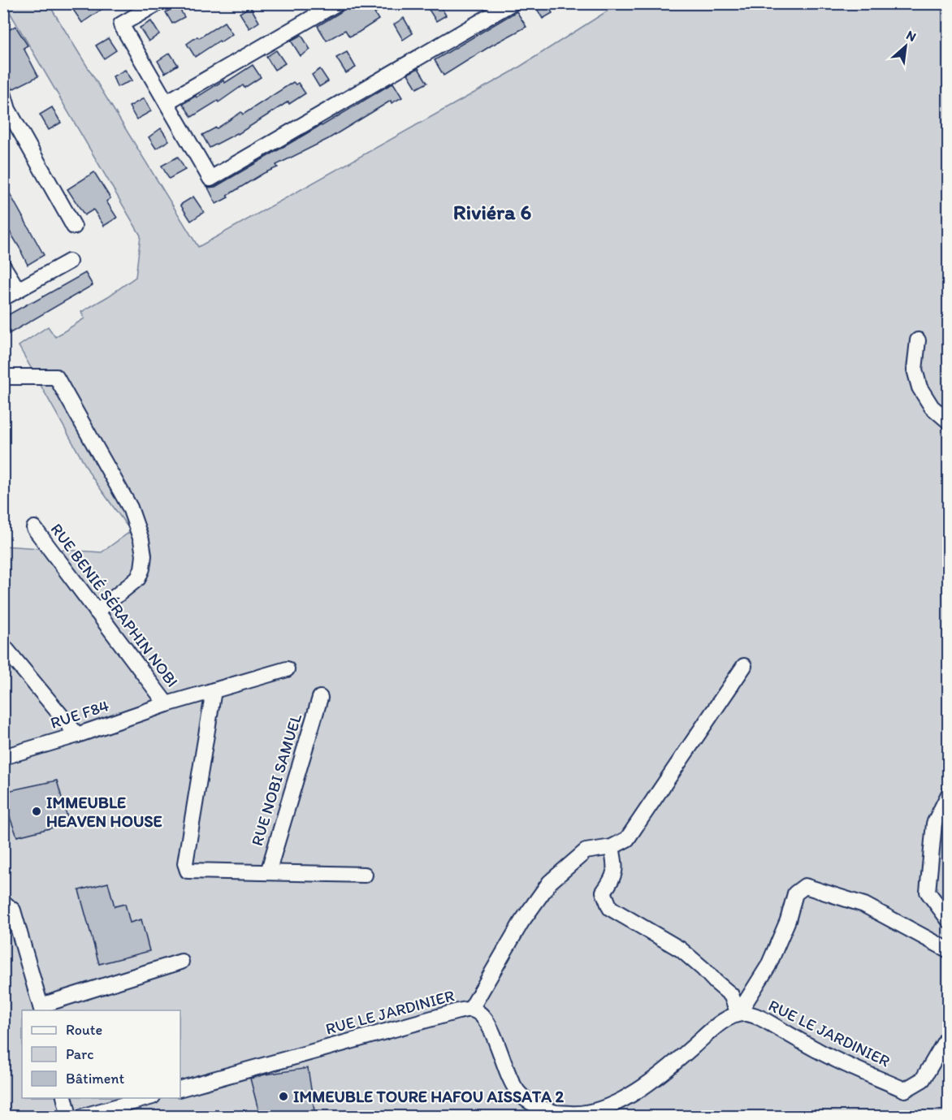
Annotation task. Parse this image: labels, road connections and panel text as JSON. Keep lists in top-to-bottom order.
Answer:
{
  "streets": {
    "street": [
      "RUE BENIÉ SÉRAPHIN NOBI",
      "RUE F84",
      "RUE NOBI SAMUEL",
      "RUE LE JARDINIER"
    ]
  },
  "crossings": [
    ["RUE BENIÉ SÉRAPHIN NOBI", "RUE F84"]
  ],
  "districts": ["Riviéra 6"],
  "places": ["IMMEUBLE HEAVEN HOUSE", "IMMEUBLE TOURE HAFOU AISSATA 2"],
  "legend": ["Route", "Parc", "Bâtiment"],
  "north": "top right"
}
